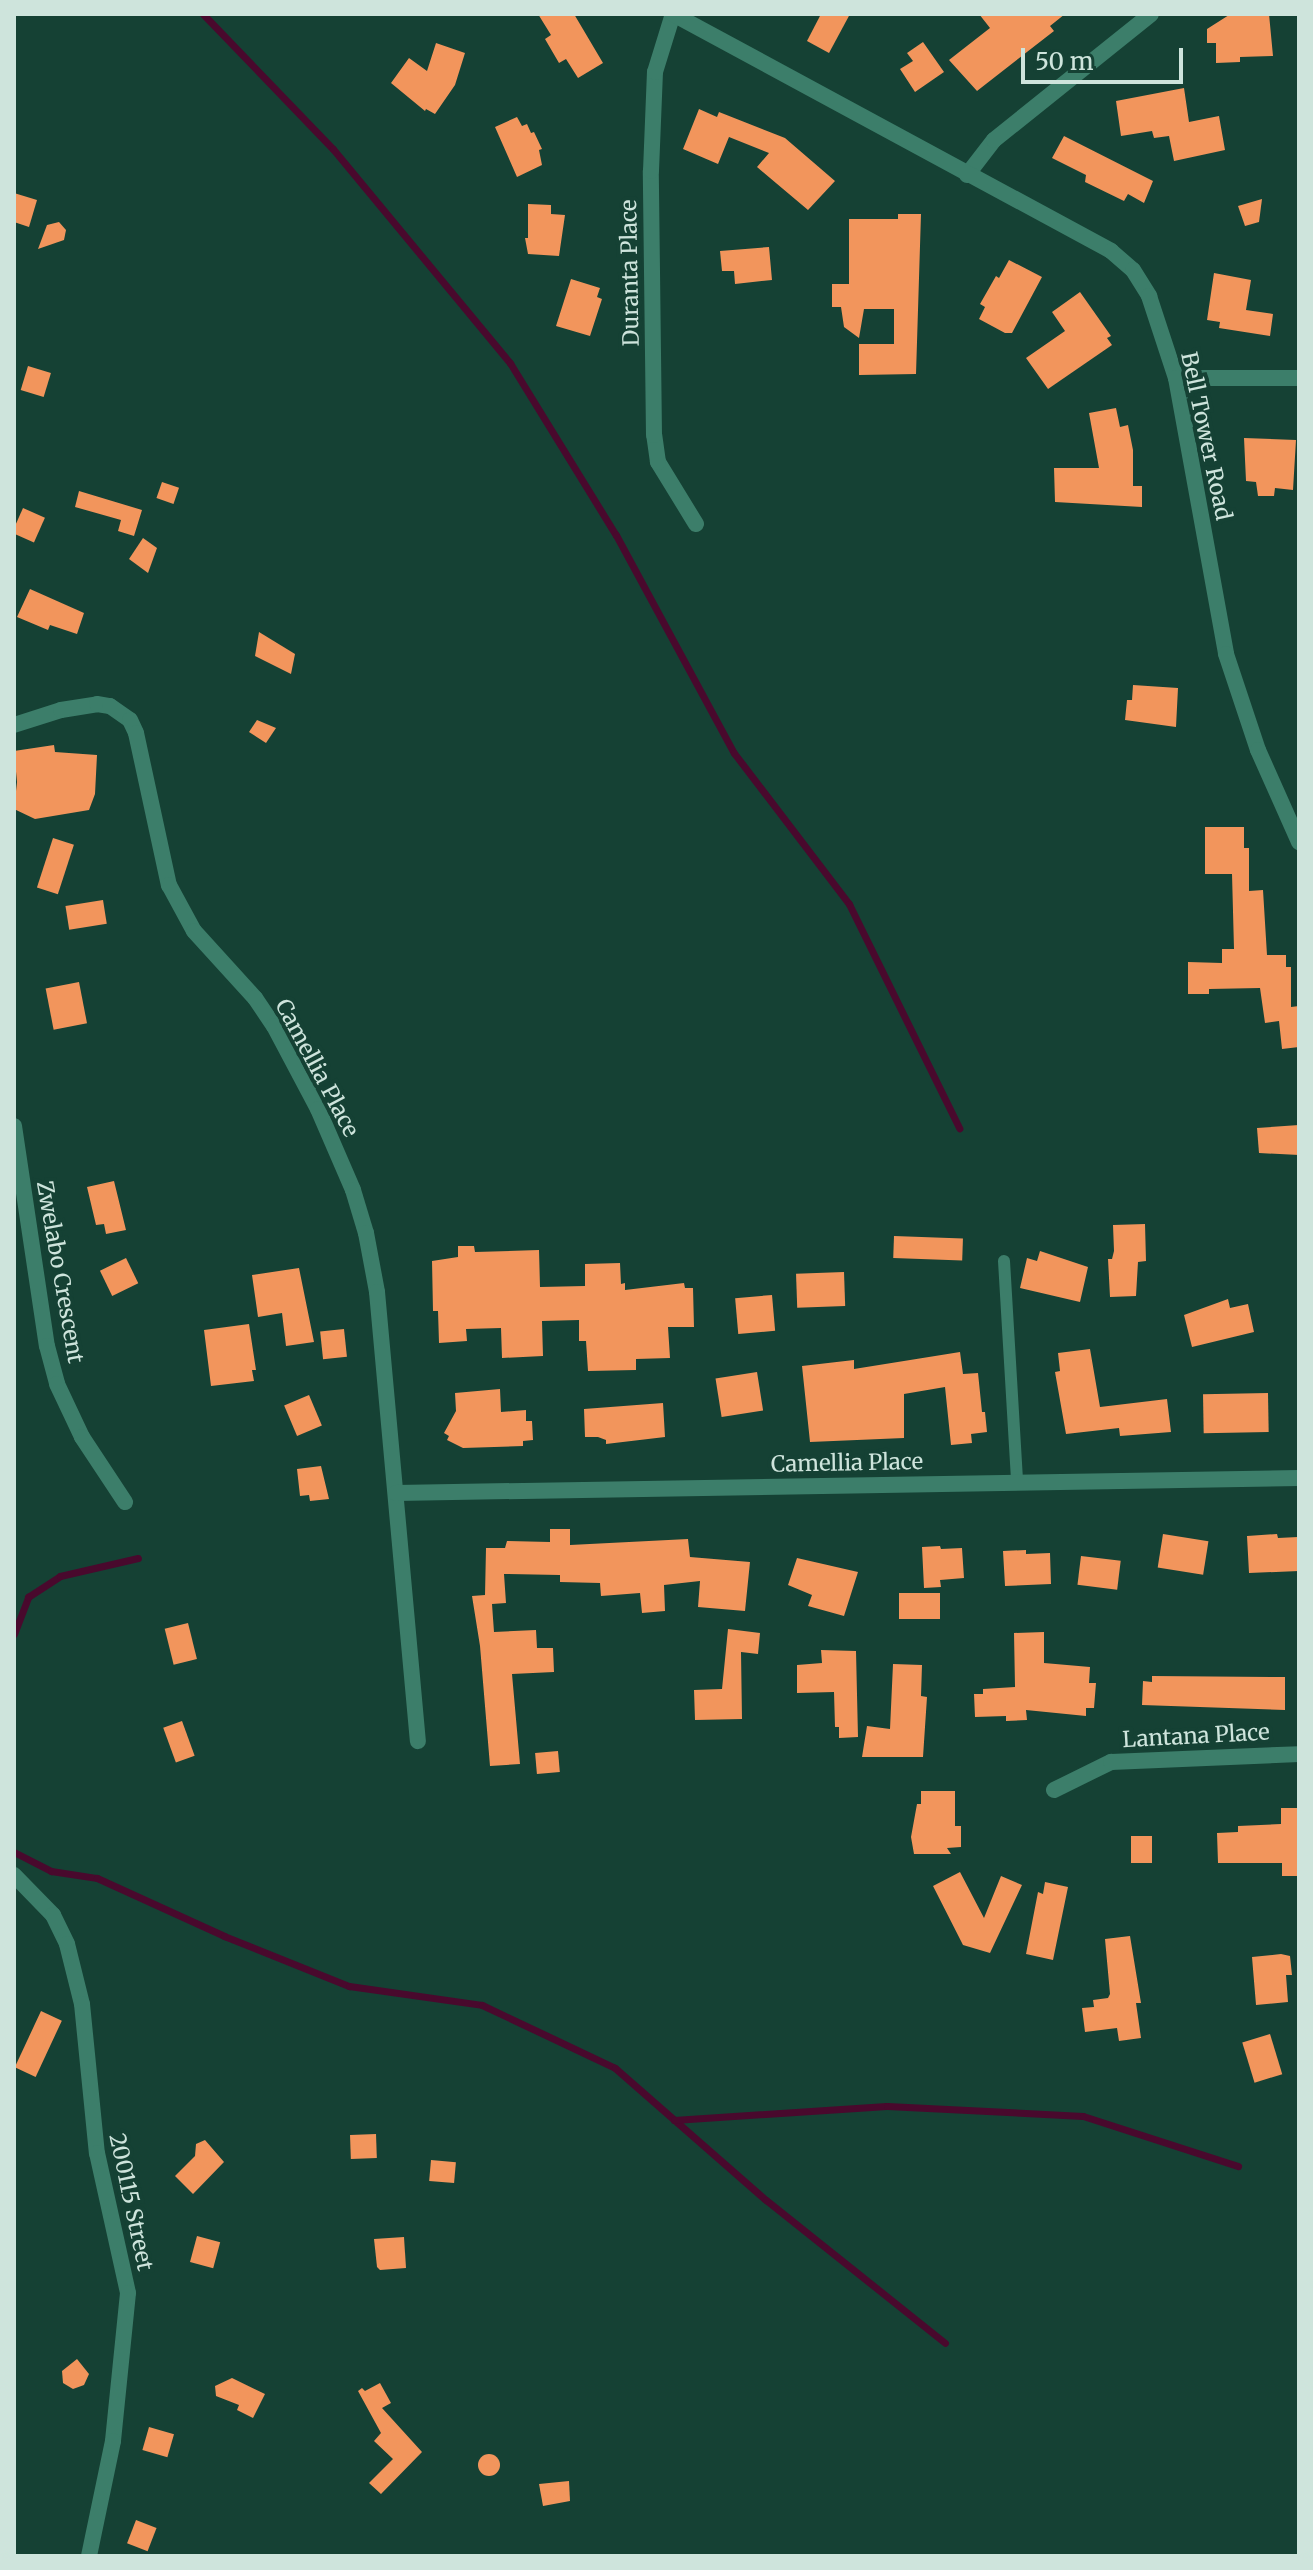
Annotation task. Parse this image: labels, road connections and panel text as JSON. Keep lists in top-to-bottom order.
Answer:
{
  "streets": {
    "street": [
      "Duranta Place",
      "Bell Tower Road",
      "Camellia Place",
      "Zwelabo Crescent",
      "Lantana Place",
      "200115 Street"
    ]
  },
  "crossings": [
    ["Duranta Place", "Bell Tower Road"]
  ],
  "scale_bar": "50 m"
}
